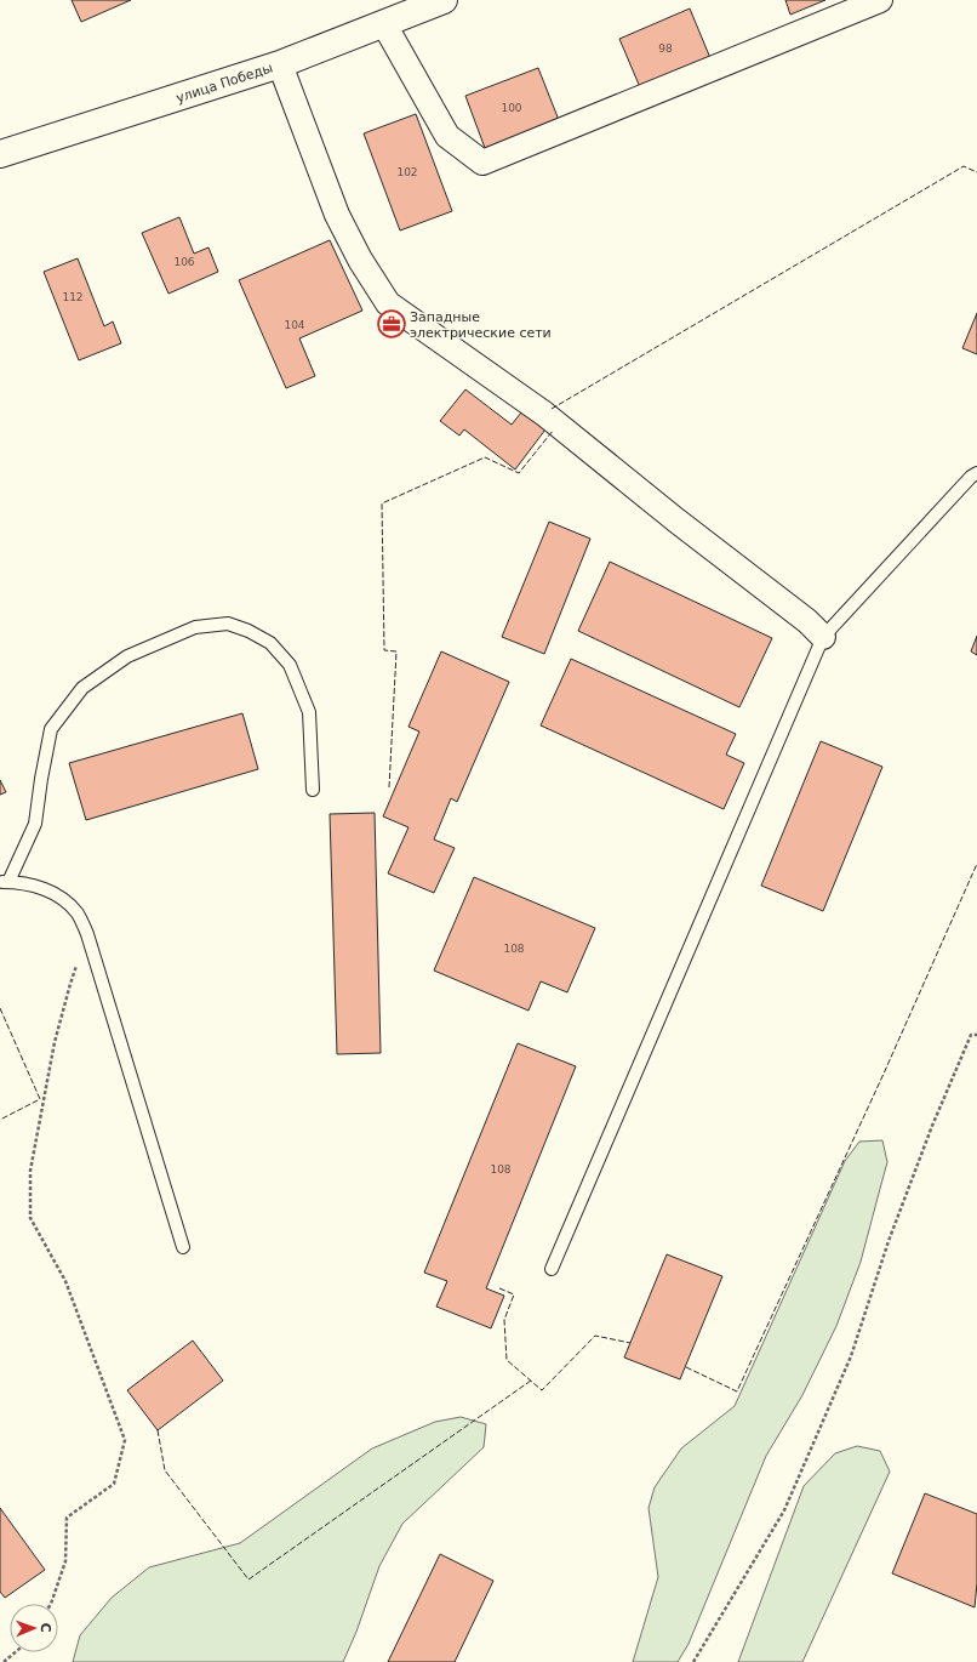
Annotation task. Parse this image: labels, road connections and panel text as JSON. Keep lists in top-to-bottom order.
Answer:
{
  "streets": {
    "highway": ["улица Победы"]
  },
  "places": {
    "office": ["Западные электрические сети"]
  },
  "house_numbers": [
    "98",
    "100",
    "102",
    "106",
    "112",
    "104",
    "108",
    "108"
  ],
  "north": "right"
}
